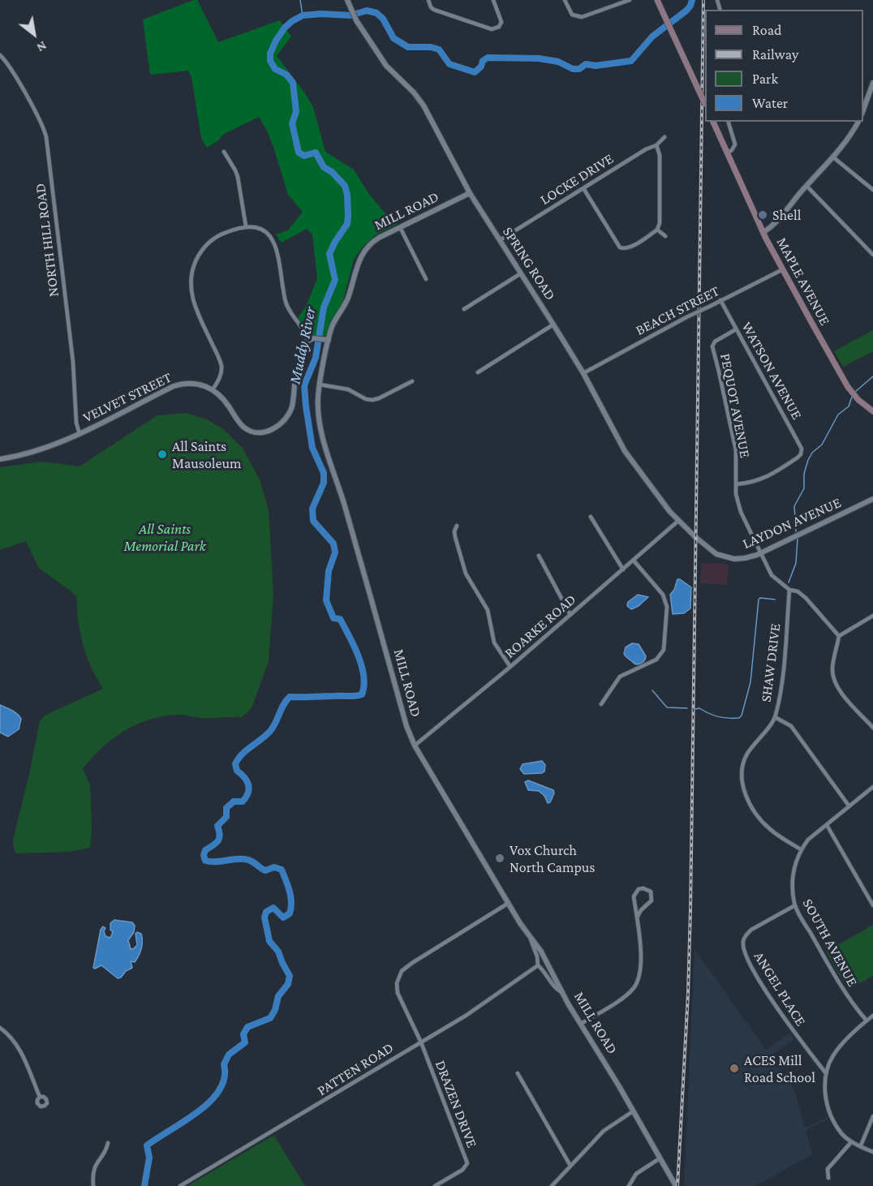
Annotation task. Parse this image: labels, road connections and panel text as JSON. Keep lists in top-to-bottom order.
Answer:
{
  "streets": {
    "main road": ["MAPLE AVENUE"],
    "street": [
      "LOCKE DRIVE",
      "MILL ROAD",
      "NORTH HILL ROAD",
      "SPRING ROAD",
      "BEACH STREET",
      "WATSON AVENUE",
      "VELVET STREET",
      "PEQUOT AVENUE",
      "LAYDON AVENUE",
      "ROARKE ROAD",
      "SHAW DRIVE",
      "SOUTH AVENUE",
      "ANGEL PLACE",
      "PATTEN ROAD",
      "DRAZEN DRIVE"
    ]
  },
  "crossings": [
    ["LOCKE DRIVE", "SPRING ROAD"],
    ["MILL ROAD", "SPRING ROAD"],
    ["MILL ROAD", "ROARKE ROAD"],
    ["NORTH HILL ROAD", "VELVET STREET"],
    ["SPRING ROAD", "BEACH STREET"],
    ["SPRING ROAD", "LAYDON AVENUE"],
    ["SPRING ROAD", "ROARKE ROAD"],
    ["MAPLE AVENUE", "BEACH STREET"],
    ["BEACH STREET", "WATSON AVENUE"],
    ["WATSON AVENUE", "PEQUOT AVENUE"],
    ["PEQUOT AVENUE", "LAYDON AVENUE"],
    ["PEQUOT AVENUE", "SHAW DRIVE"],
    ["SHAW DRIVE", "SOUTH AVENUE"],
    ["SOUTH AVENUE", "ANGEL PLACE"],
    ["PATTEN ROAD", "DRAZEN DRIVE"]
  ],
  "water": ["Muddy River"],
  "parks": ["All Saints Memorial Park"],
  "places": [
    "Shell",
    "All Saints Mausoleum",
    "Vox Church North Campus",
    "ACES Mill Road School"
  ],
  "legend": [
    "Road",
    "Railway",
    "Park",
    "Water"
  ],
  "north": "bottom right"
}
